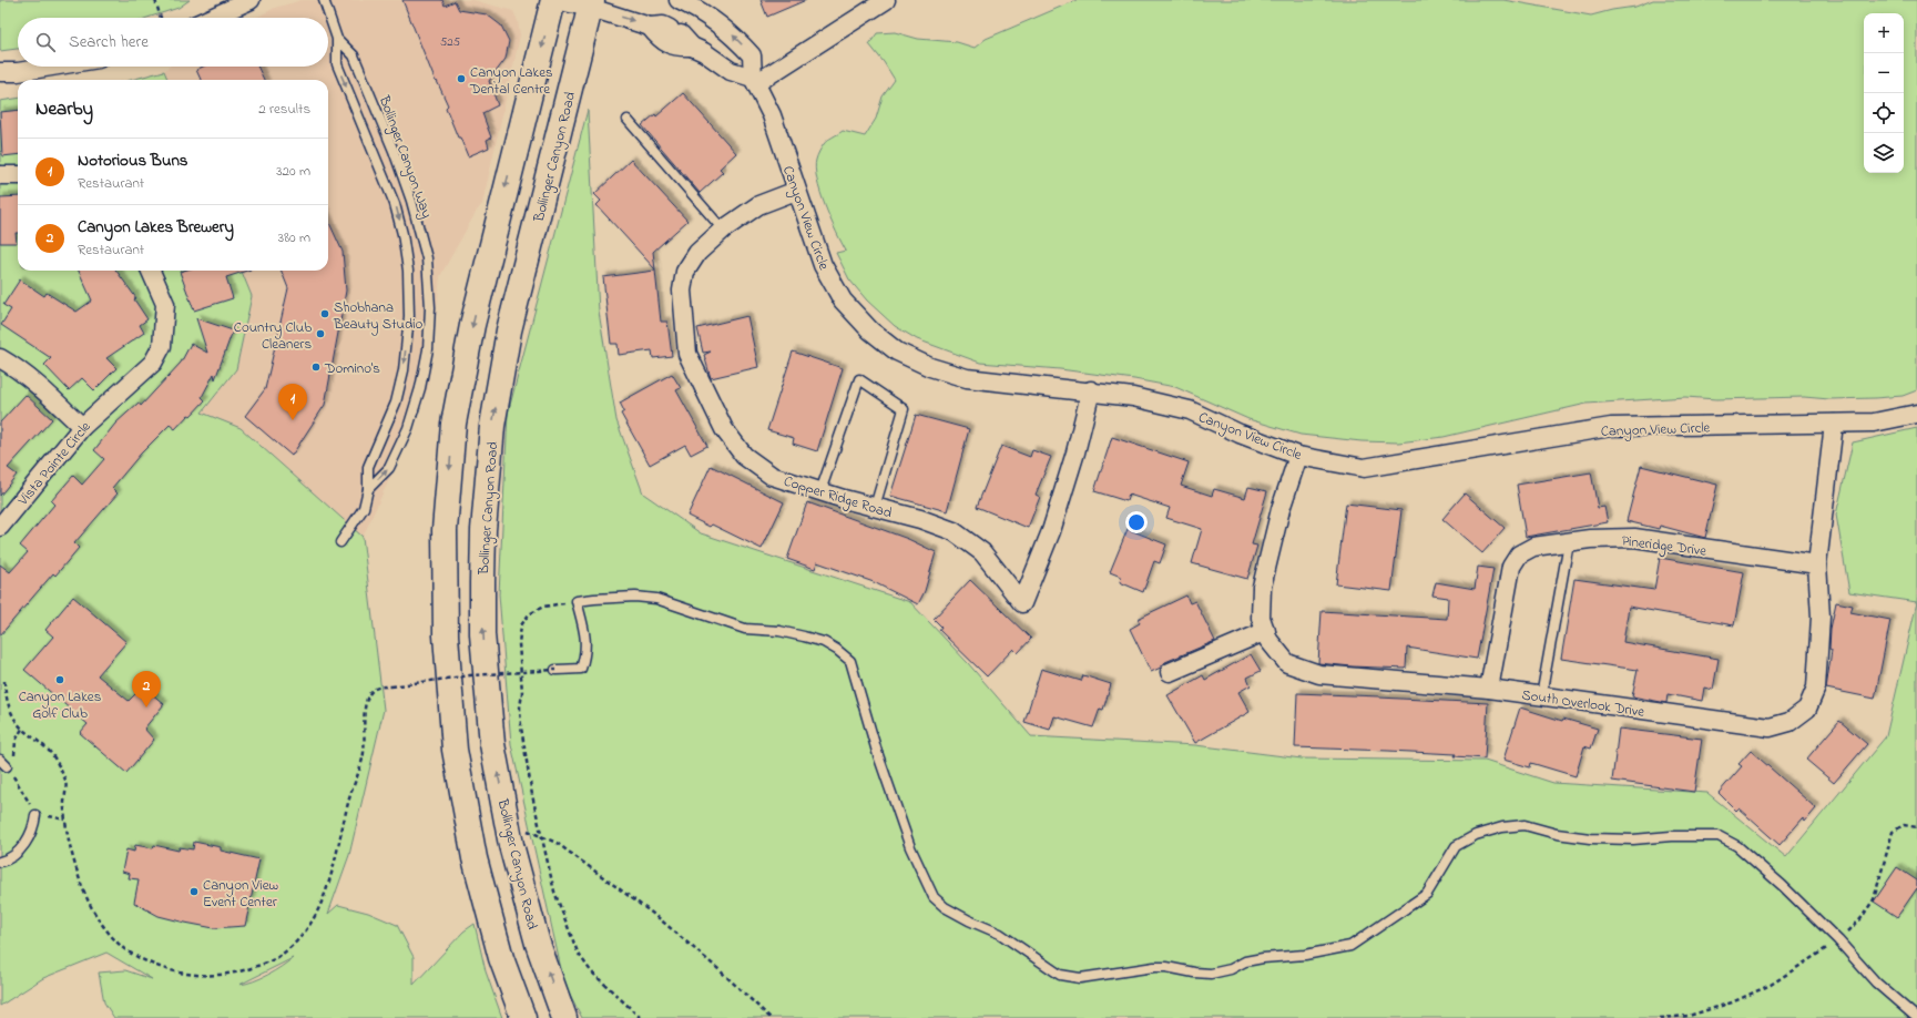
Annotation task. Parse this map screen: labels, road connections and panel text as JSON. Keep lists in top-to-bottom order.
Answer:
{
  "streets": {
    "main road": ["Bollinger Canyon Road"],
    "street": [
      "Canyon View Circle",
      "Vista Pointe Circle",
      "Copper Ridge Road",
      "Pineridge Drive",
      "South Overlook Drive"
    ],
    "lane": ["Bollinger Canyon Way"]
  },
  "crossings": [
    ["Canyon View Circle", "Copper Ridge Road"],
    ["Canyon View Circle", "South Overlook Drive"],
    ["Pineridge Drive", "South Overlook Drive"]
  ],
  "places": [
    "Canyon Lakes Dental Centre",
    "Shobhana Beauty Studio",
    "Country Club Cleaners",
    "Domino's",
    "Canyon Lakes Golf Club",
    "Canyon View Event Center"
  ],
  "house_numbers": ["525"],
  "page": {
    "map_buttons": ["+", "−"],
    "search": "Search here",
    "heading": ["Nearby", "2 results"],
    "list": [
      {
        "mark": "1",
        "name": "Notorious Buns",
        "note": "Restaurant",
        "value": "320 m"
      },
      {
        "mark": "2",
        "name": "Canyon Lakes Brewery",
        "note": "Restaurant",
        "value": "380 m"
      }
    ],
    "pins": ["1", "2"]
  }
}
